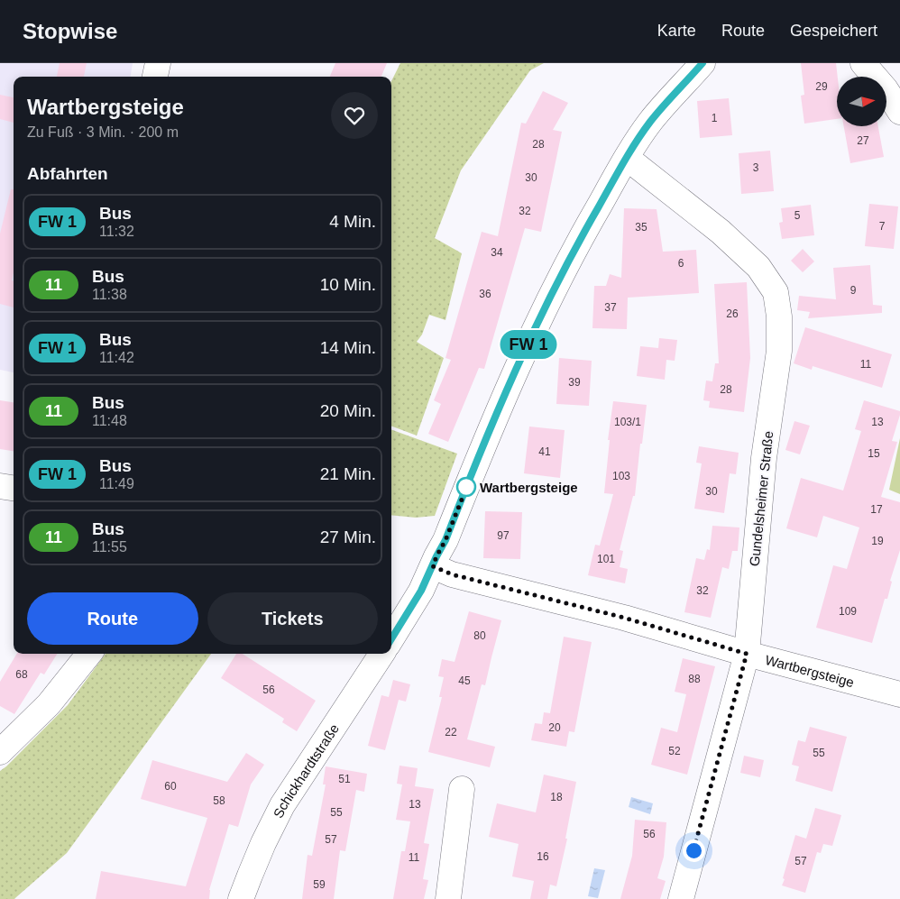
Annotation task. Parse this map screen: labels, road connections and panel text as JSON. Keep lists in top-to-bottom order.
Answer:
{
  "streets": {
    "street": ["Gundelsheimer Straße", "Wartbergsteige", "Schickhardtstraße"]
  },
  "crossings": [
    ["Gundelsheimer Straße", "Wartbergsteige"]
  ],
  "places": ["Wartbergsteige"],
  "house_numbers": [
    "29",
    "1",
    "27",
    "28",
    "3",
    "30",
    "32",
    "5",
    "7",
    "35",
    "34",
    "6",
    "9",
    "36",
    "37",
    "26",
    "11",
    "39",
    "28",
    "103/1",
    "13",
    "41",
    "15",
    "103",
    "30",
    "17",
    "97",
    "19",
    "101",
    "32",
    "109",
    "80",
    "68",
    "88",
    "45",
    "56",
    "20",
    "22",
    "52",
    "55",
    "51",
    "60",
    "18",
    "58",
    "13",
    "55",
    "56",
    "57",
    "16",
    "11",
    "57",
    "59"
  ],
  "north": "right",
  "page": {
    "header": "Stopwise",
    "nav": ["Karte", "Route", "Gespeichert"],
    "on_map": "FW 1",
    "heading": [
      ["Wartbergsteige", "Zu Fuß · 3 Min. · 200 m"],
      "Abfahrten"
    ],
    "list": [
      {
        "mark": "FW 1",
        "name": "Bus",
        "note": "11:32",
        "value": "4 Min."
      },
      {
        "mark": "11",
        "name": "Bus",
        "note": "11:38",
        "value": "10 Min."
      },
      {
        "mark": "FW 1",
        "name": "Bus",
        "note": "11:42",
        "value": "14 Min."
      },
      {
        "mark": "11",
        "name": "Bus",
        "note": "11:48",
        "value": "20 Min."
      },
      {
        "mark": "FW 1",
        "name": "Bus",
        "note": "11:49",
        "value": "21 Min."
      },
      {
        "mark": "11",
        "name": "Bus",
        "note": "11:55",
        "value": "27 Min."
      }
    ],
    "buttons": ["Route", "Tickets"]
  }
}
